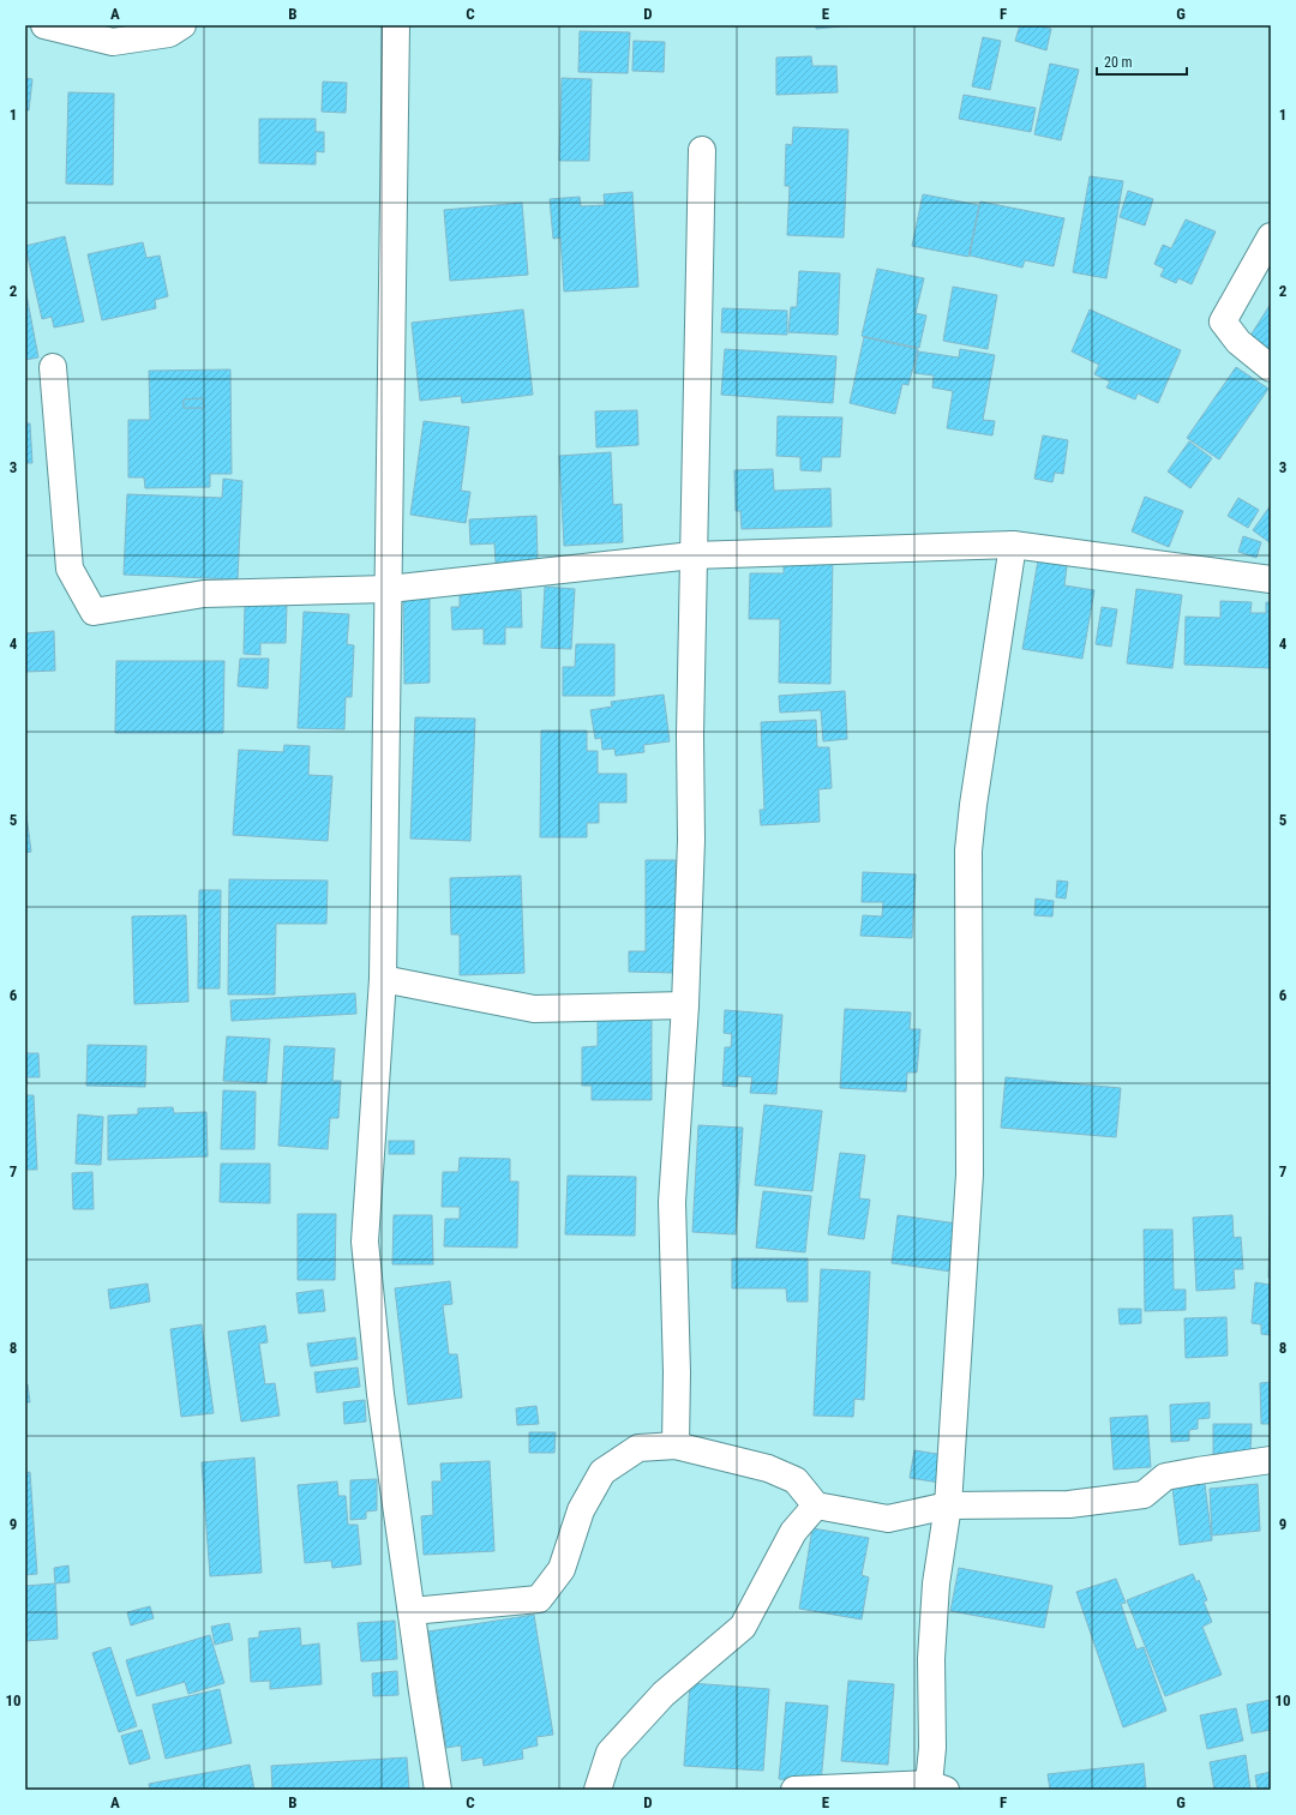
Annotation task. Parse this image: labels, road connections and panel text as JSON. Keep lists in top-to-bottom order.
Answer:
{
  "scale_bar": "20 m",
  "grid": {
    "columns": [
      "A",
      "B",
      "C",
      "D",
      "E",
      "F",
      "G"
    ],
    "rows": [
      "1",
      "2",
      "3",
      "4",
      "5",
      "6",
      "7",
      "8",
      "9",
      "10"
    ]
  }
}
